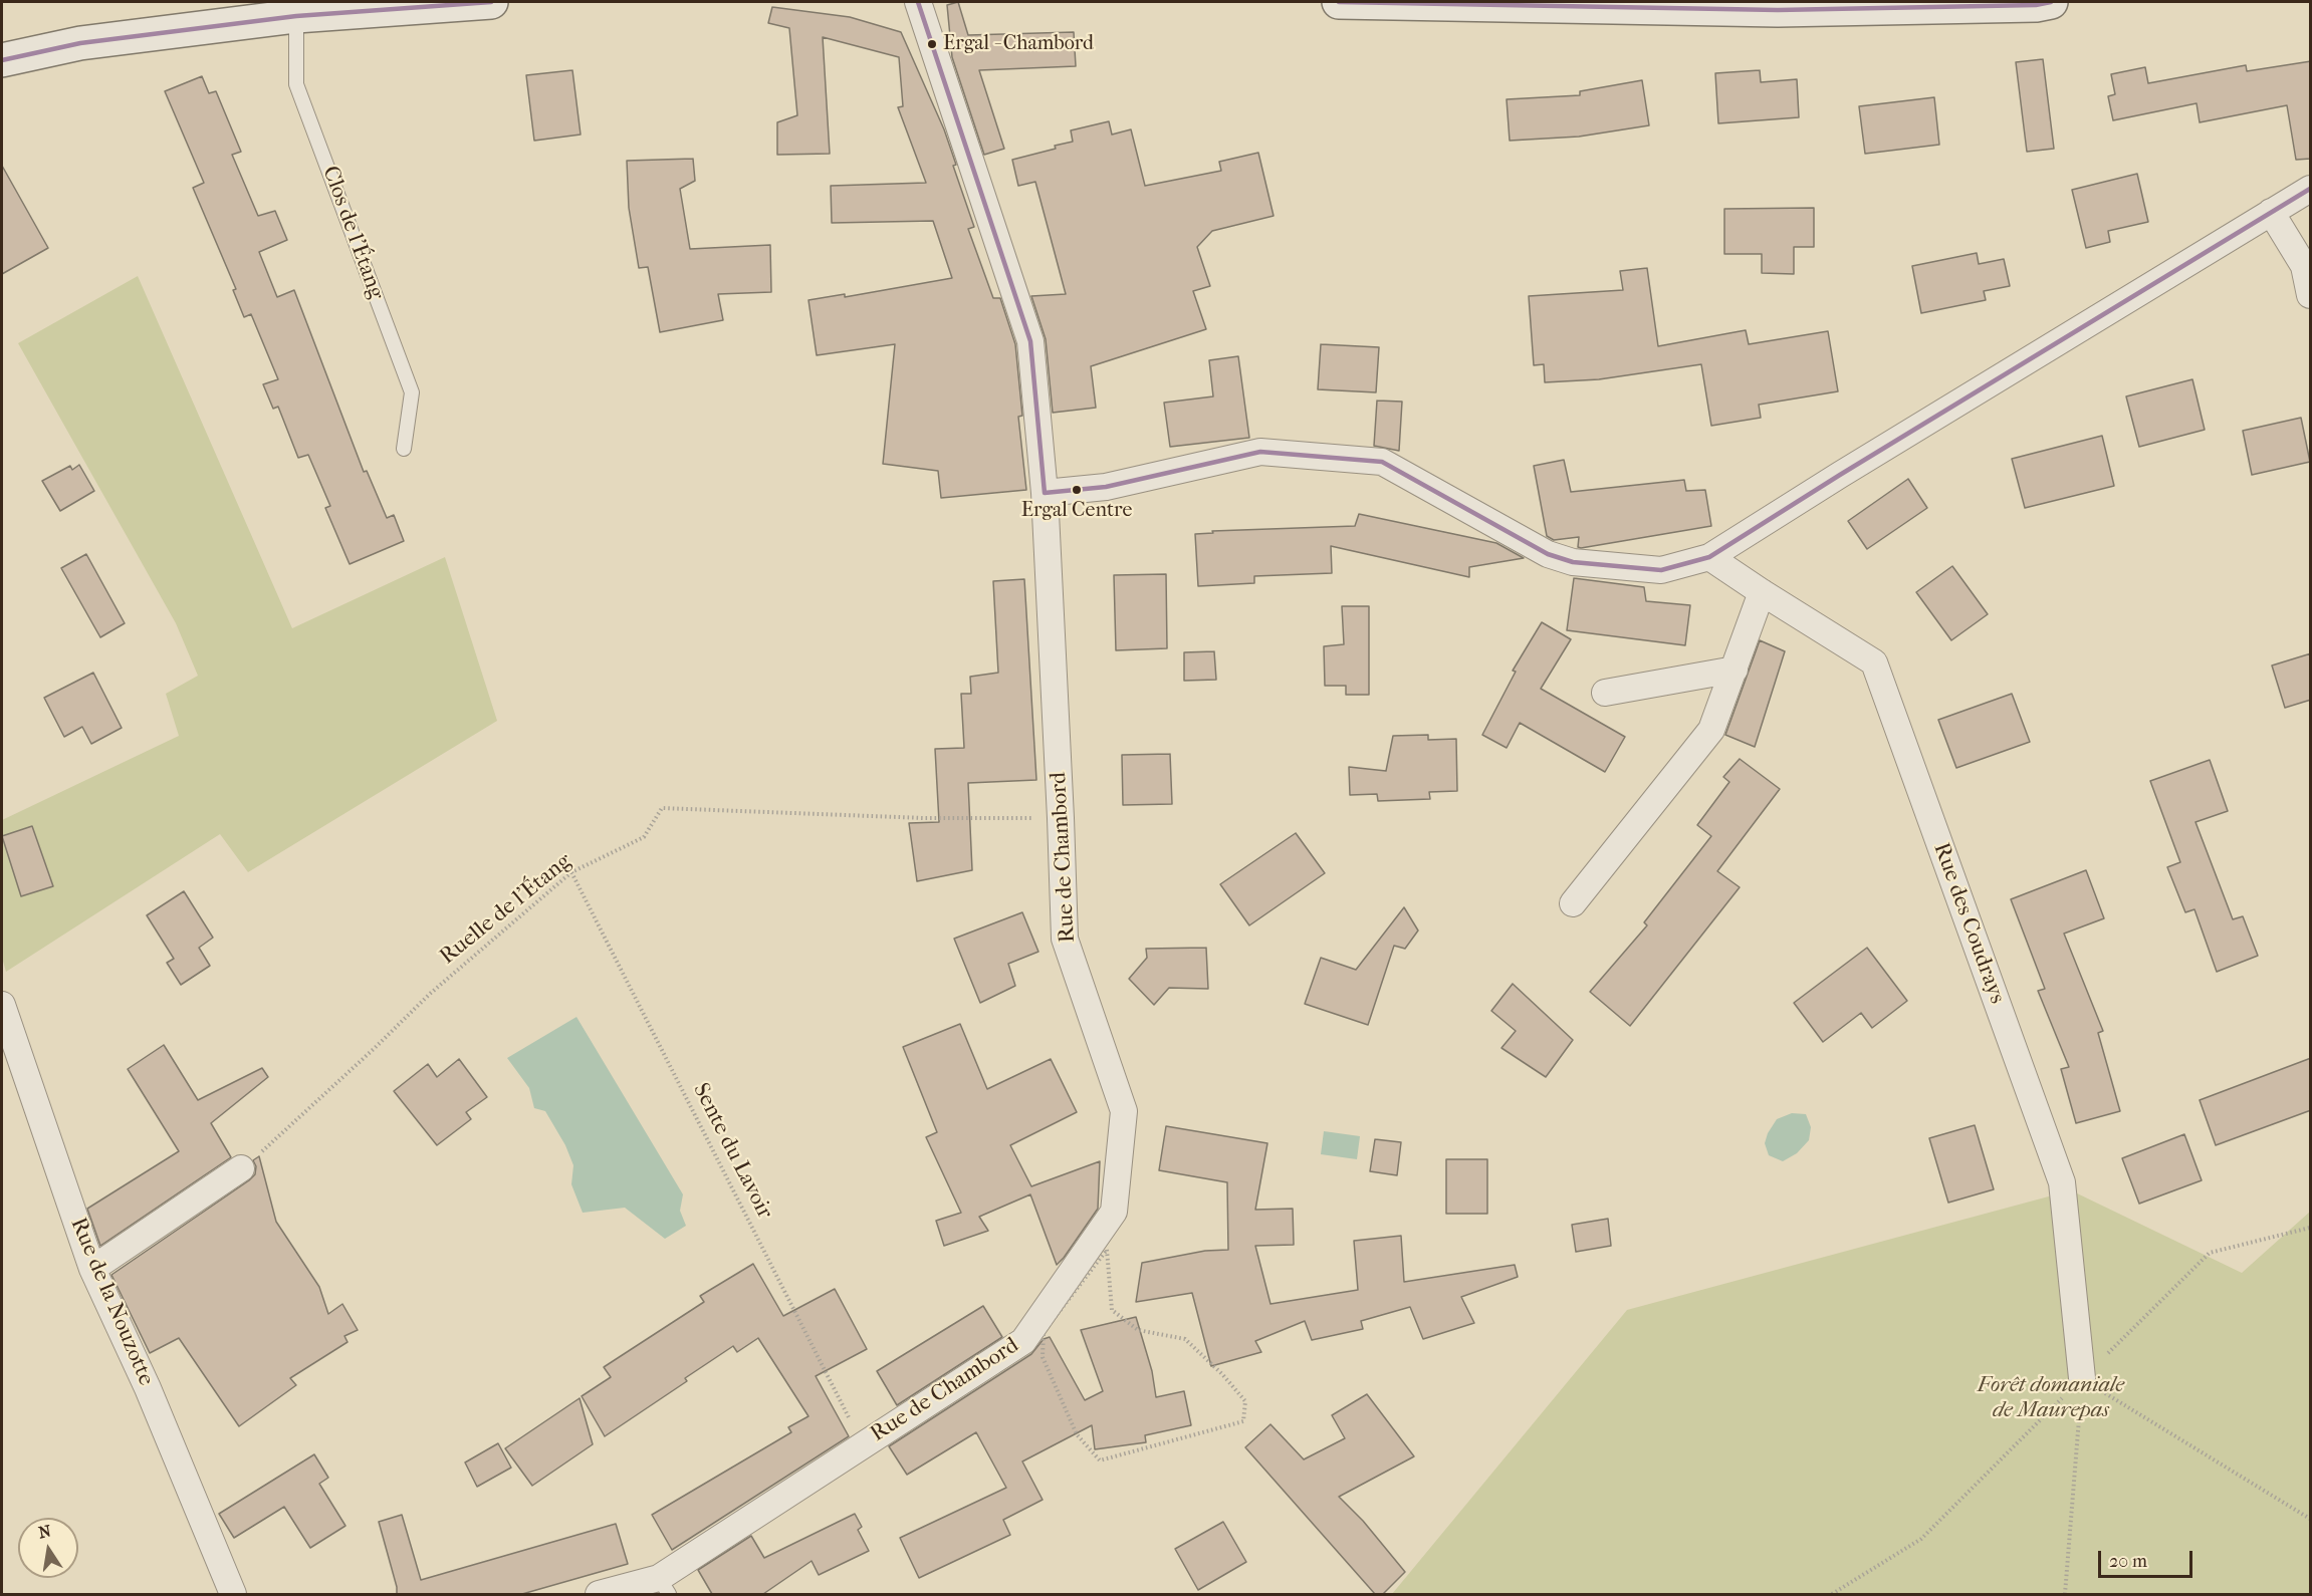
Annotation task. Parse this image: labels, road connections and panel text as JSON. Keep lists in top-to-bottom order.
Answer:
{
  "streets": {
    "street": ["Rue de Chambord", "Rue des Coudrays", "Rue de la Nouzotte"],
    "lane": ["Clos de l'Étang"],
    "path": ["Ruelle de l'Étang", "Sente du Lavoir"]
  },
  "crossings": [
    ["Rue de Chambord", "Ruelle de l'Étang"],
    ["Rue de Chambord", "Sente du Lavoir"],
    ["Ruelle de l'Étang", "Sente du Lavoir"]
  ],
  "parks": ["Forêt domaniale de Maurepas"],
  "places": ["Ergal - Chambord", "Ergal Centre"],
  "scale_bar": "20 m",
  "north": "top"
}
